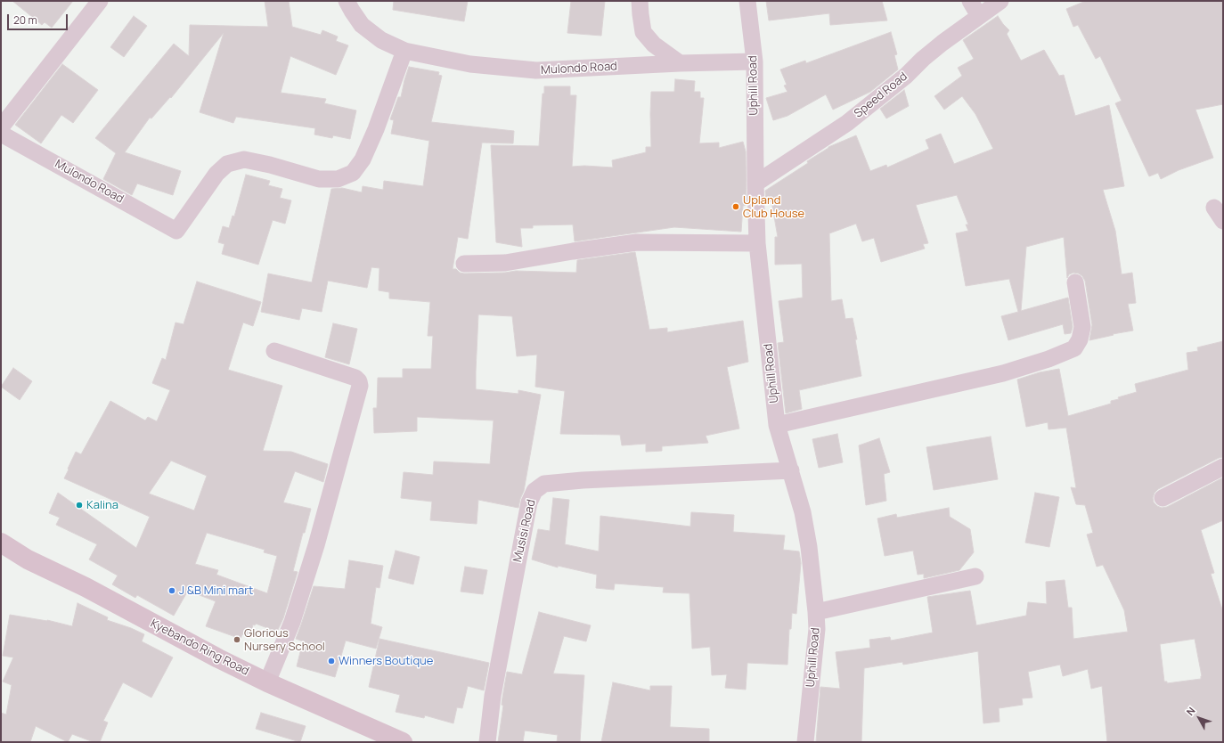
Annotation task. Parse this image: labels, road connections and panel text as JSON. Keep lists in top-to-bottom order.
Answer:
{
  "streets": {
    "street": [
      "Mulondo Road",
      "Uphill Road",
      "Speed Road",
      "Musisi Road",
      "Kyebando Ring Road"
    ]
  },
  "crossings": [
    ["Mulondo Road", "Uphill Road"],
    ["Uphill Road", "Speed Road"],
    ["Uphill Road", "Musisi Road"]
  ],
  "places": [
    "Upland Club House",
    "Kalina",
    "J &B Mini mart",
    "Glorious Nursery School",
    "Winners Boutique"
  ],
  "scale_bar": "20 m",
  "north": "top left"
}
